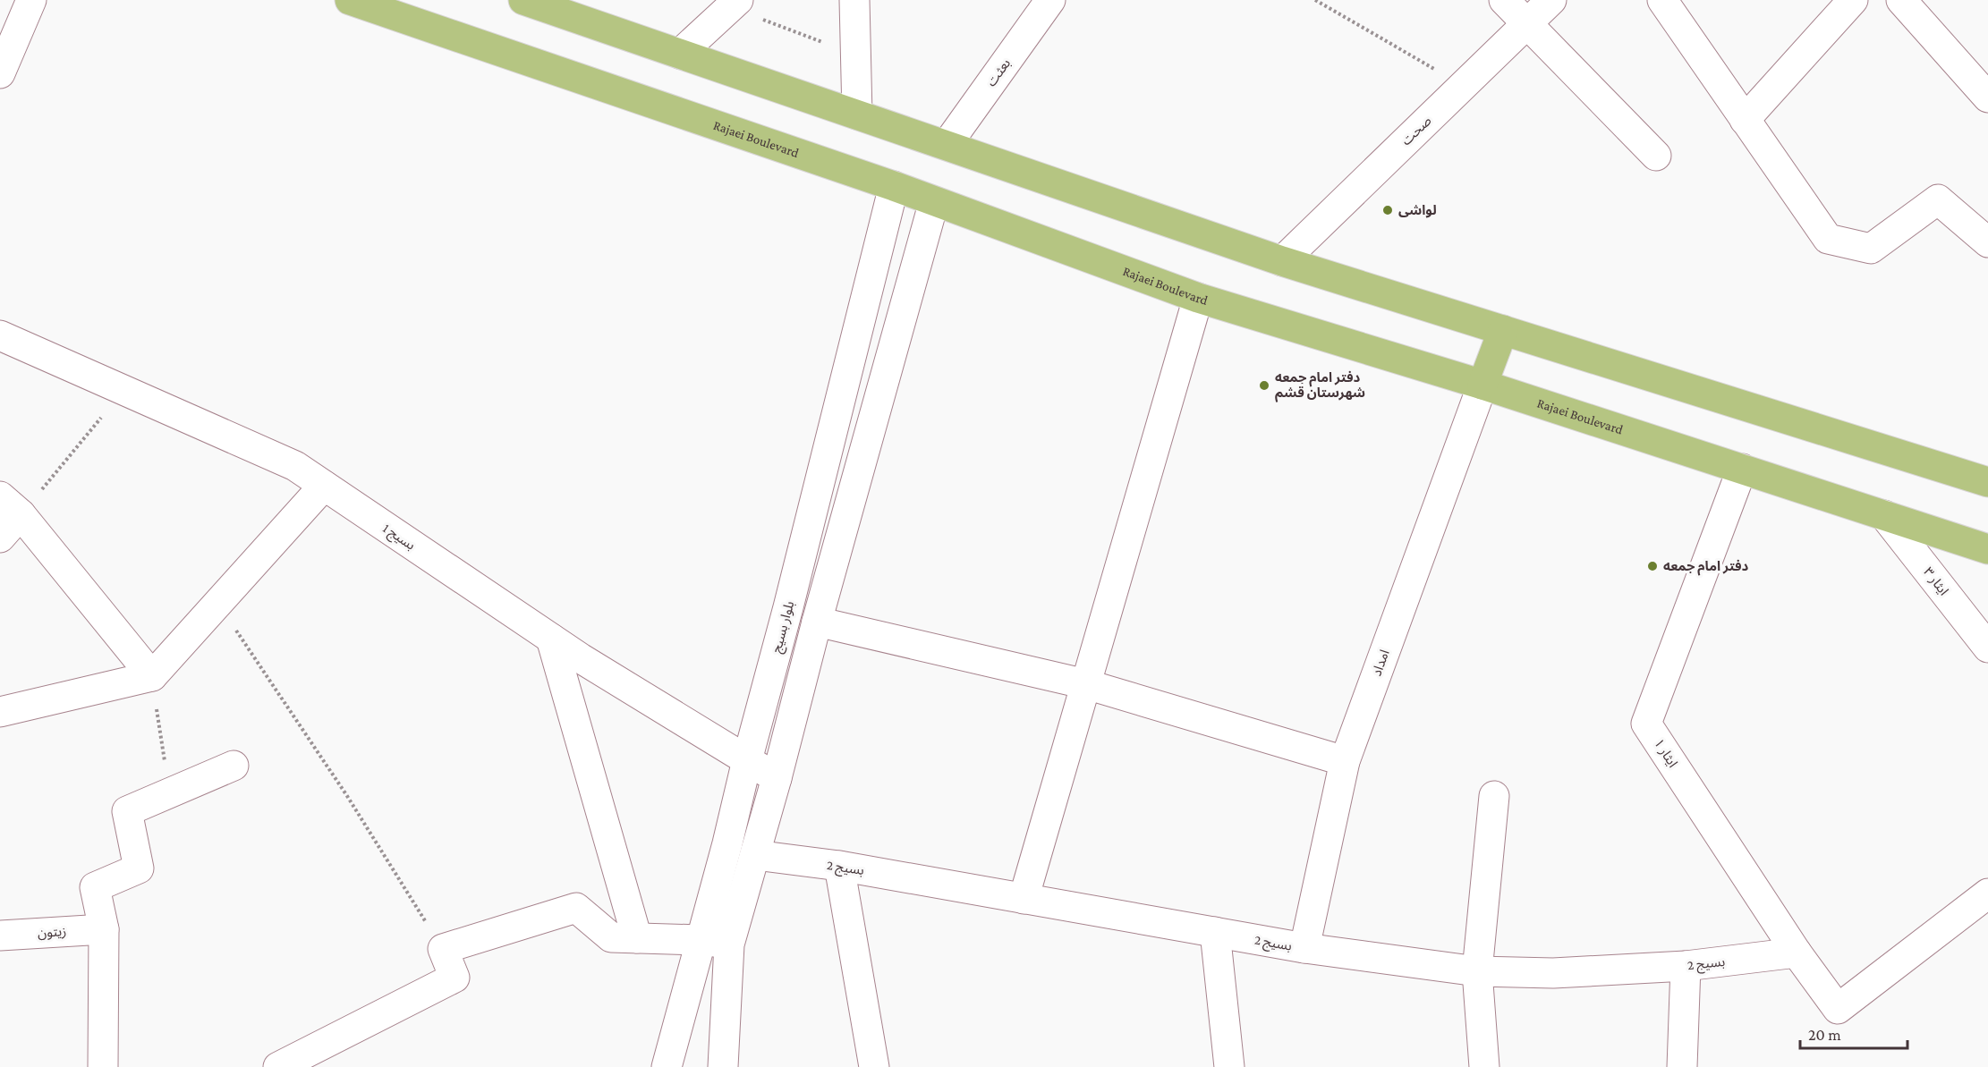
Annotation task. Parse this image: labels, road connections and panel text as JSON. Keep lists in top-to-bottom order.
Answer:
{
  "streets": {
    "main road": ["Rajaei Boulevard"],
    "street": [
      "بعثت",
      "صحت",
      "بسیج 1",
      "ایثار ۳",
      "بلوار بسیج",
      "امداد",
      "ایثار ۱",
      "بسیج 2",
      "زیتون"
    ]
  },
  "crossings": [
    ["Rajaei Boulevard", "ایثار ۳"],
    ["Rajaei Boulevard", "بلوار بسیج"],
    ["Rajaei Boulevard", "امداد"],
    ["Rajaei Boulevard", "ایثار ۱"],
    ["بسیج 1", "بلوار بسیج"],
    ["امداد", "بسیج 2"],
    ["ایثار ۱", "بسیج 2"]
  ],
  "places": ["لواشی", "دفتر امام جمعه شهرستان قشم", "دفتر امام جمعه"],
  "scale_bar": "20 m"
}
